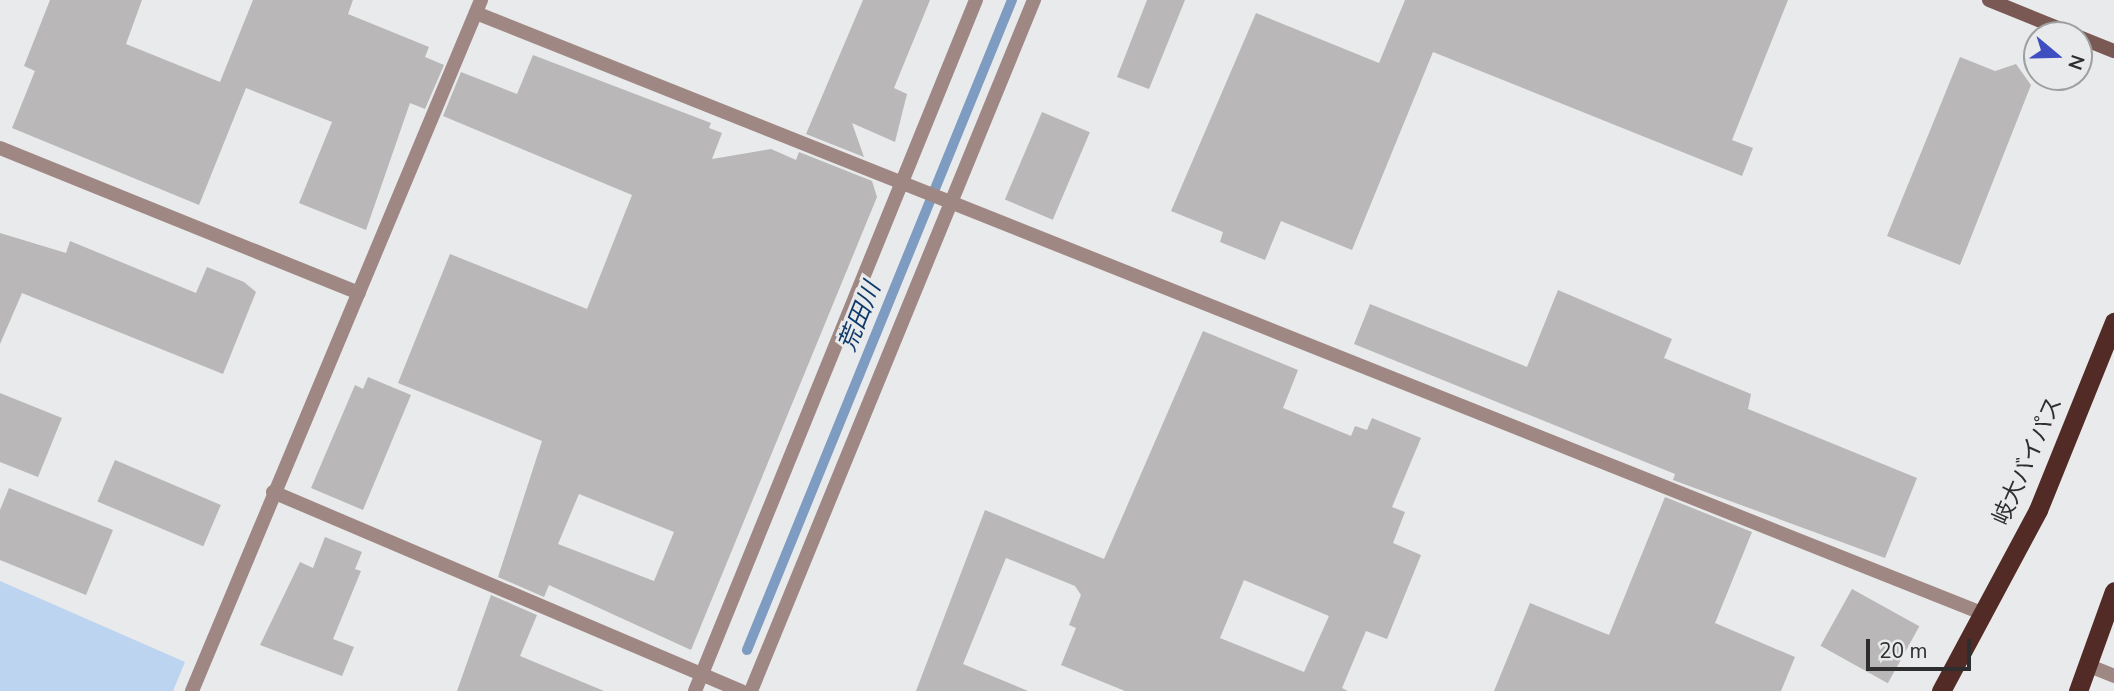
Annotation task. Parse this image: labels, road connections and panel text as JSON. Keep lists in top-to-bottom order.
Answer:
{
  "streets": {
    "highway": ["岐大バイパス"]
  },
  "water": ["荒田川"],
  "scale_bar": "20 m",
  "north": "right"
}
